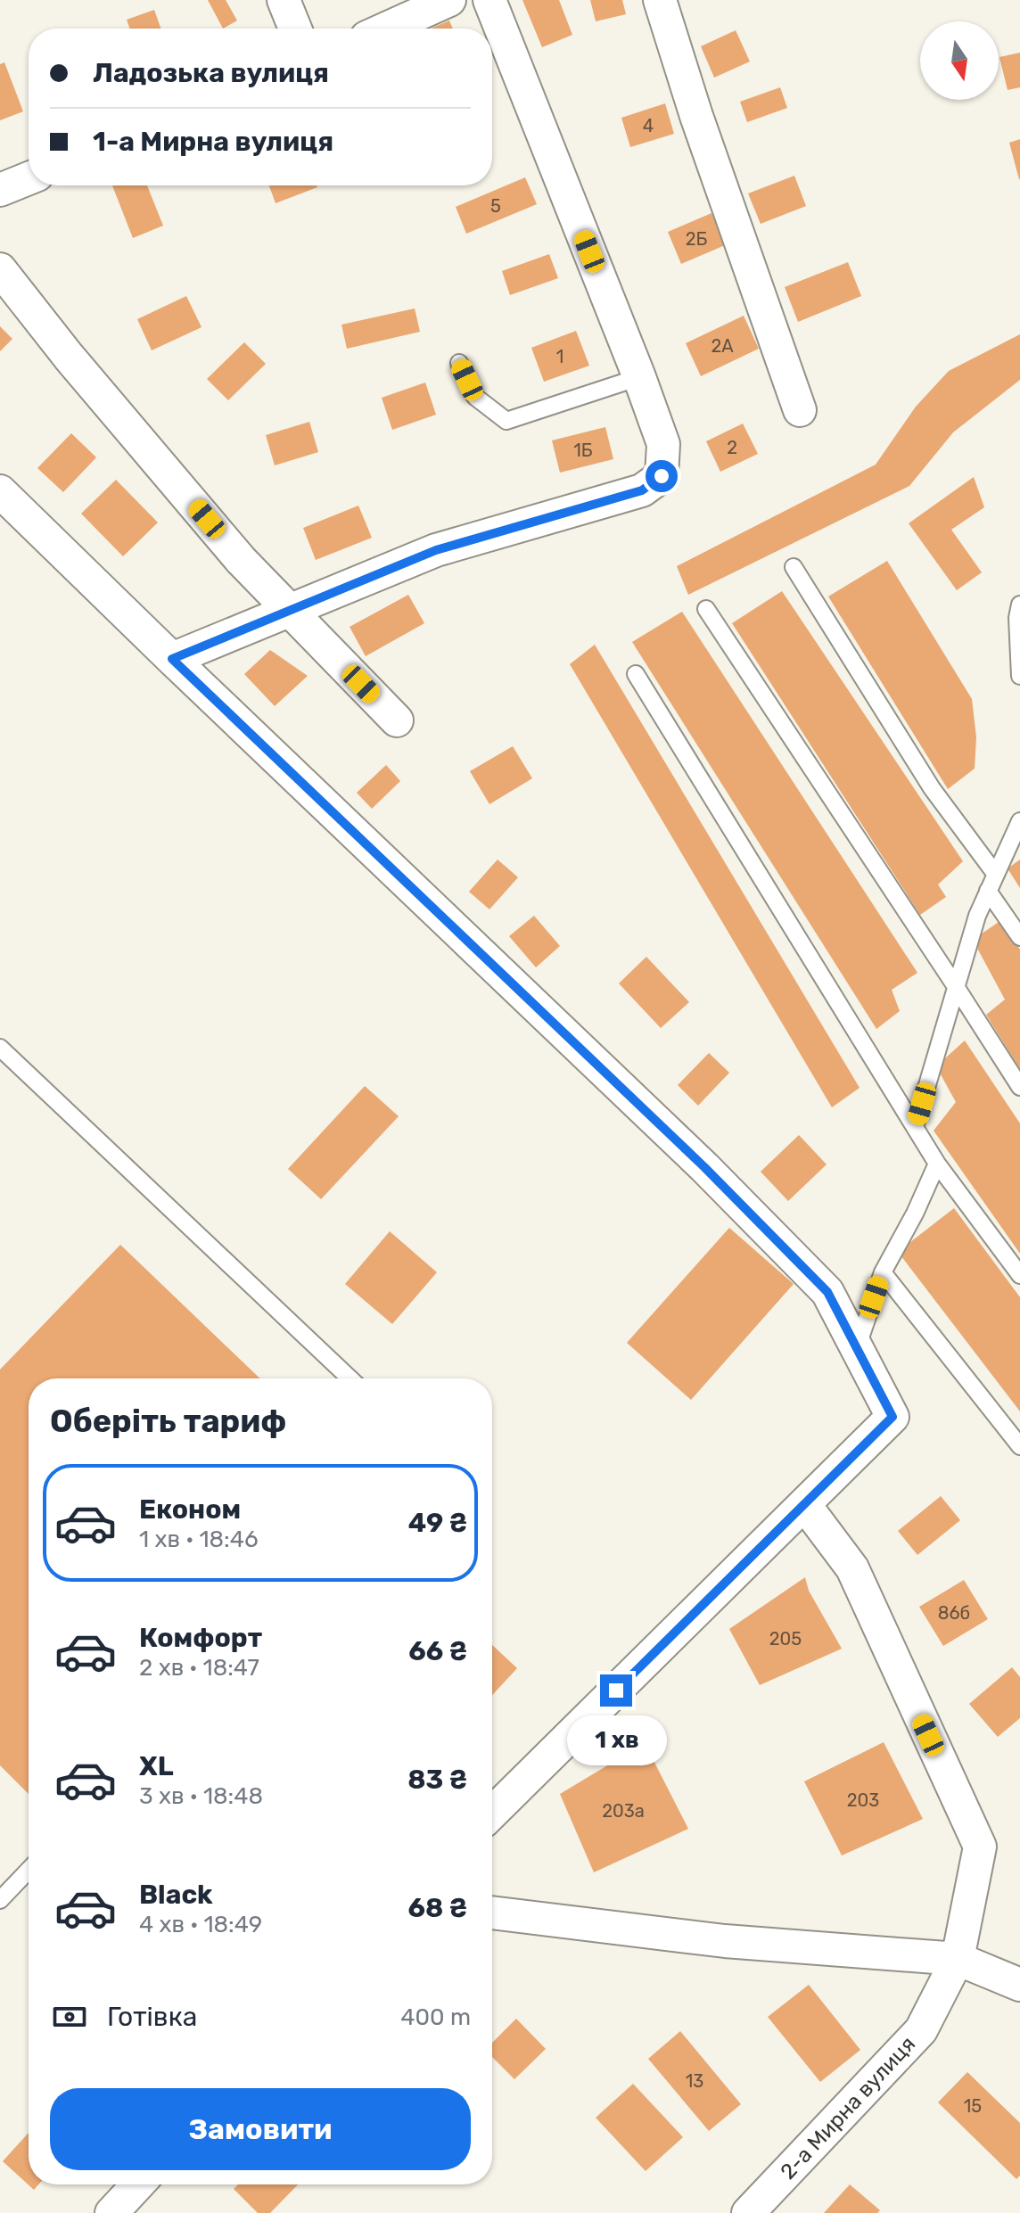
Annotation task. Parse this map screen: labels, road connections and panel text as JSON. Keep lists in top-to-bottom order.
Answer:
{
  "streets": {
    "street": ["2-а Мирна вулиця"]
  },
  "house_numbers": [
    "4",
    "5",
    "2Б",
    "2А",
    "1",
    "2",
    "1Б",
    "86б",
    "205",
    "203",
    "203а",
    "13",
    "15"
  ],
  "north": "bottom",
  "page": {
    "banner": ["Ладозька вулиця", "1-а Мирна вулиця"],
    "heading": "Оберіть тариф",
    "list": [
      {
        "name": "Економ",
        "note": "1 хв · 18:46",
        "value": "49 ₴"
      },
      {
        "name": "Комфорт",
        "note": "2 хв · 18:47",
        "value": "66 ₴"
      },
      {
        "name": "XL",
        "note": "3 хв · 18:48",
        "value": "83 ₴"
      },
      {
        "name": "Black",
        "note": "4 хв · 18:49",
        "value": "68 ₴"
      }
    ],
    "bubble": "1 хв",
    "pay": ["Готівка", "400 m"],
    "buttons": "Замовити"
  }
}
